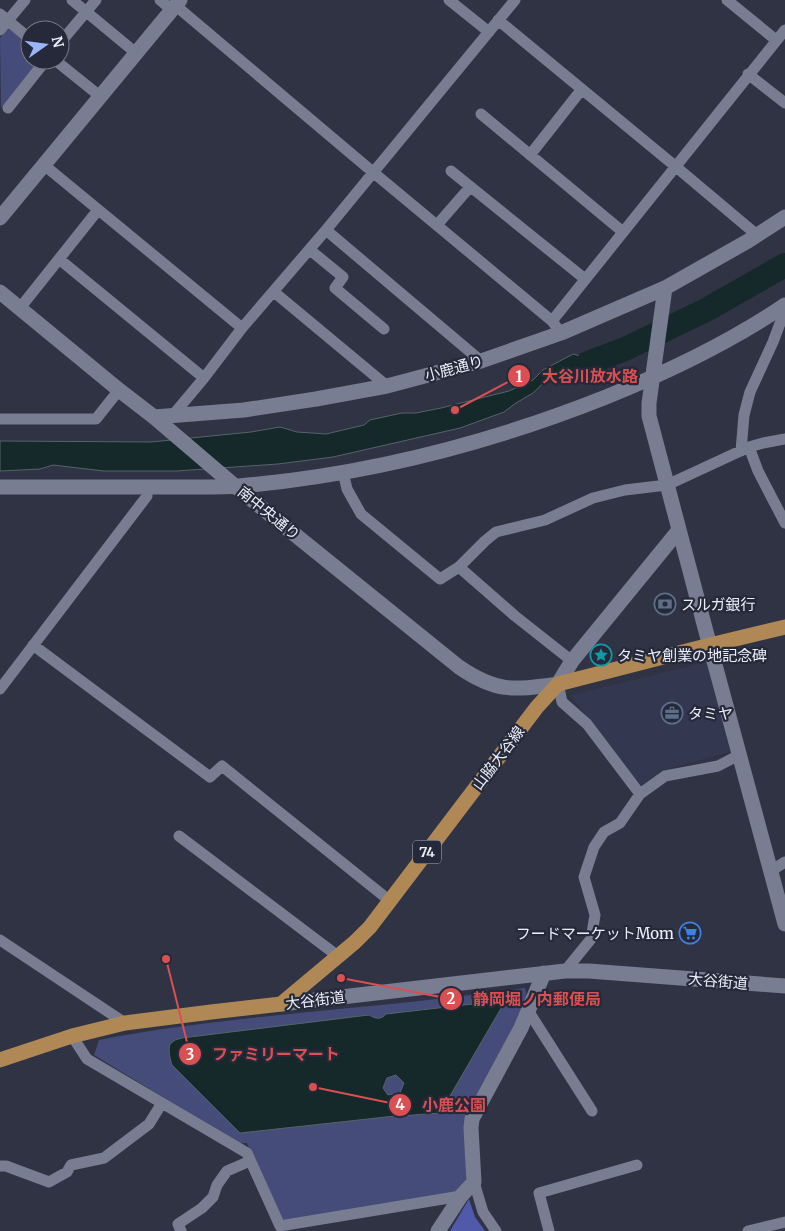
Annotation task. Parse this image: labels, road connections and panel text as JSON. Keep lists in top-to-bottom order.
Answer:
{
  "streets": {
    "main road": ["山脇大谷線", "74", "大谷街道"],
    "street": ["小鹿通り", "南中央通り"]
  },
  "crossings": [
    ["小鹿通り", "南中央通り"],
    ["南中央通り", "山脇大谷線"],
    ["山脇大谷線", "大谷街道"]
  ],
  "places": {
    "other": [
      "大谷川放水路",
      "ファミリーマート",
      "静岡堀ノ内郵便局",
      "小鹿公園"
    ],
    "bank": ["スルガ銀行"],
    "place": ["タミヤ創業の地記念碑"],
    "office": ["タミヤ"],
    "supermarket": ["フードマーケットMom"]
  },
  "north": "right"
}
